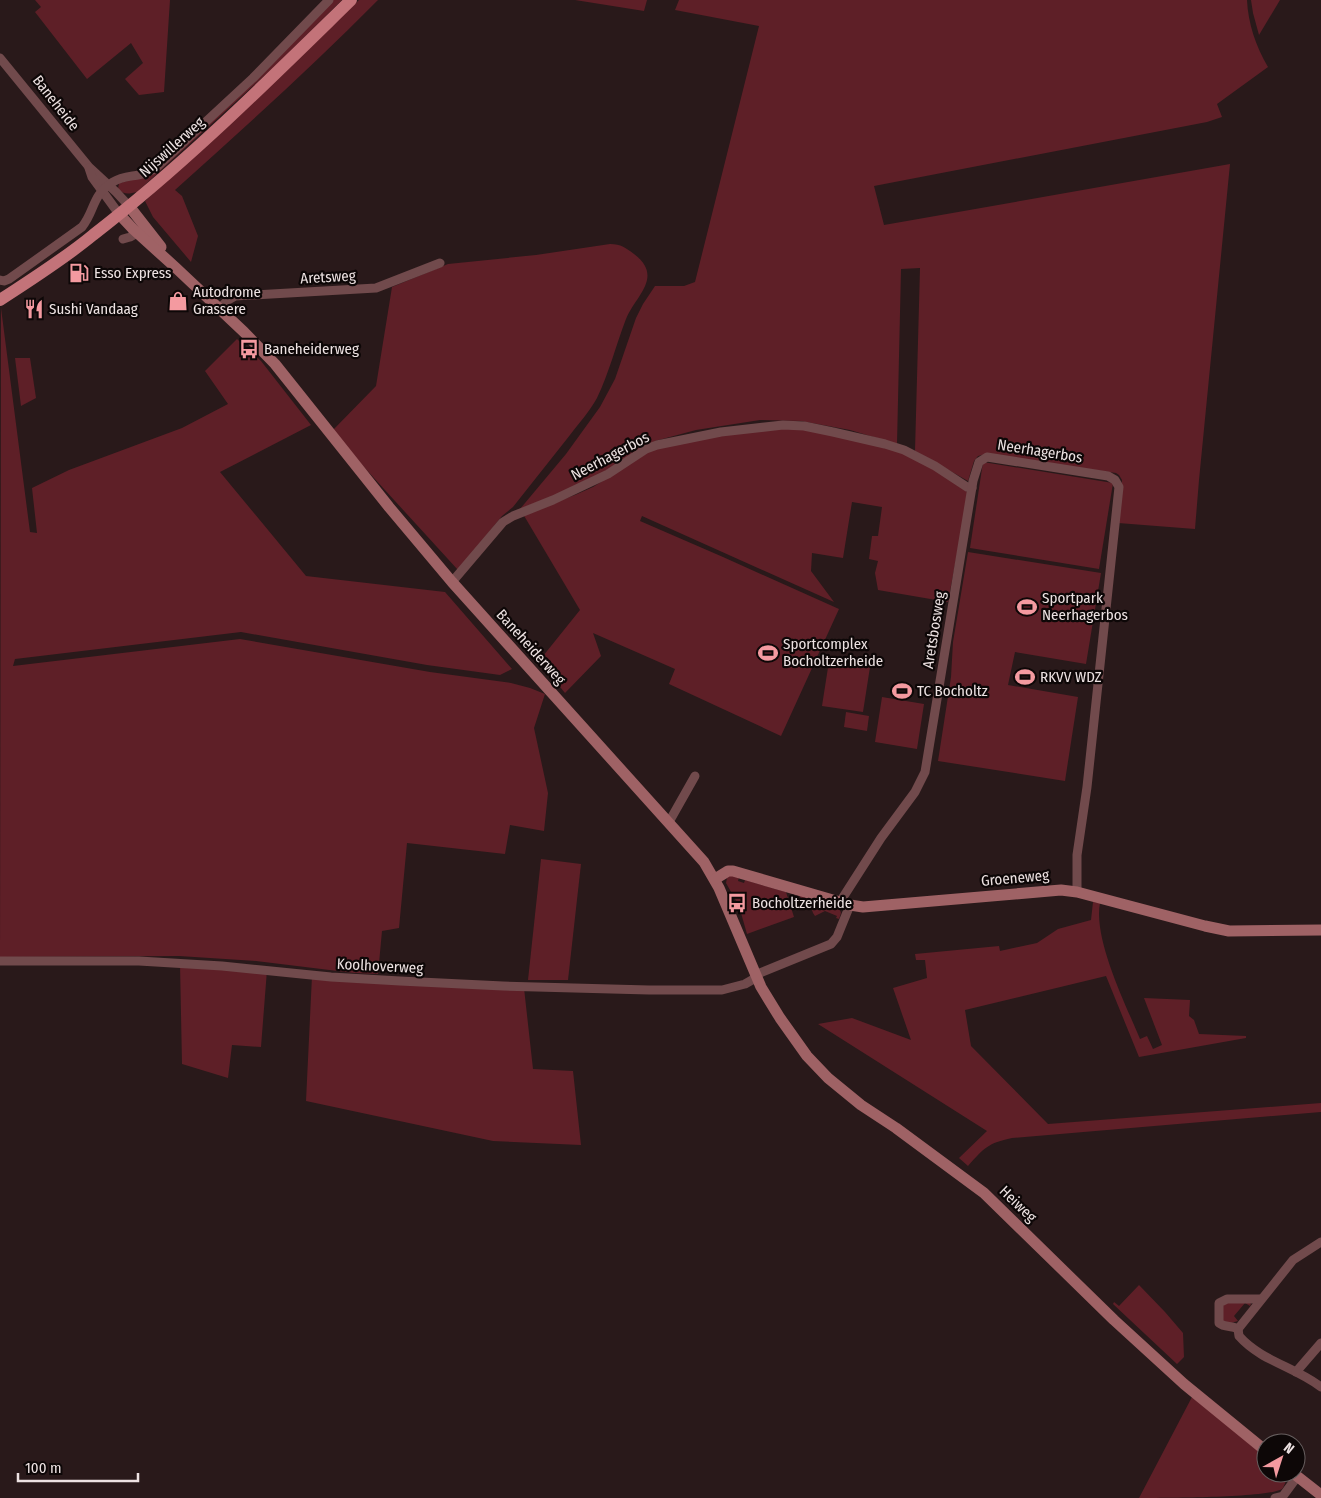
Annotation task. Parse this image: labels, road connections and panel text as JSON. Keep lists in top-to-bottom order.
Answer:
{
  "streets": {
    "main road": ["Nijswillerweg"],
    "street": [
      "Baneheide",
      "Aretsweg",
      "Neerhagerbos",
      "Aretsbosweg",
      "Baneheiderweg",
      "Groeneweg",
      "Koolhoverweg",
      "Heiweg"
    ]
  },
  "crossings": [
    ["Baneheide", "Nijswillerweg"],
    ["Baneheide", "Baneheiderweg"],
    ["Nijswillerweg", "Baneheiderweg"],
    ["Aretsweg", "Baneheiderweg"],
    ["Neerhagerbos", "Aretsbosweg"],
    ["Neerhagerbos", "Baneheiderweg"],
    ["Neerhagerbos", "Groeneweg"],
    ["Aretsbosweg", "Groeneweg"],
    ["Aretsbosweg", "Koolhoverweg"],
    ["Baneheiderweg", "Groeneweg"],
    ["Baneheiderweg", "Koolhoverweg"],
    ["Baneheiderweg", "Heiweg"],
    ["Groeneweg", "Koolhoverweg"],
    ["Koolhoverweg", "Heiweg"]
  ],
  "places": {
    "fuel station": ["Esso Express"],
    "shop": ["Autodrome Grassere"],
    "restaurant": ["Sushi Vandaag"],
    "bus stop": ["Baneheiderweg", "Bocholtzerheide"],
    "sports": [
      "Sportpark Neerhagerbos",
      "Sportcomplex Bocholtzerheide",
      "RKVV WDZ",
      "TC Bocholtz"
    ]
  },
  "scale_bar": "100 m",
  "north": "top right"
}
